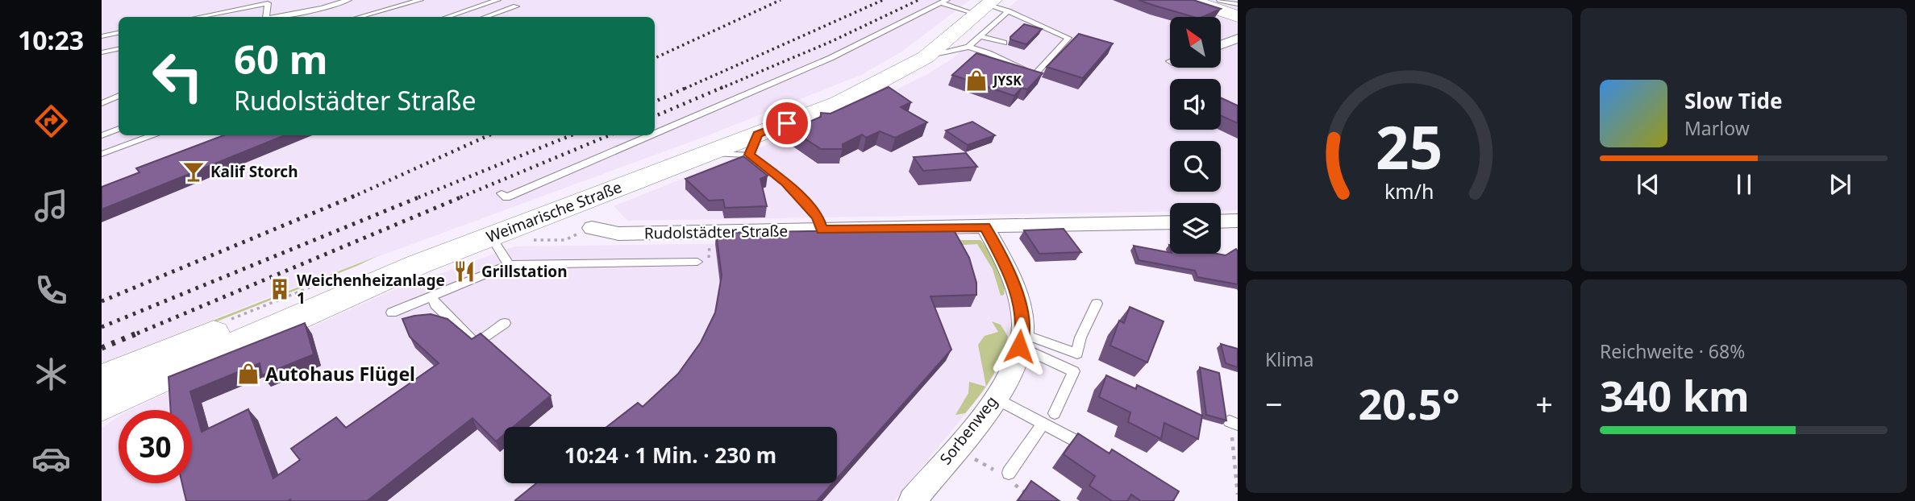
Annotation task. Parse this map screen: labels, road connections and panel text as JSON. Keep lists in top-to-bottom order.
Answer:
{
  "streets": {
    "main road": ["Weimarische Straße"],
    "street": ["Rudolstädter Straße", "Sorbenweg"]
  },
  "crossings": [
    ["Rudolstädter Straße", "Sorbenweg"]
  ],
  "places": {
    "shop": ["JYSK", "Autohaus Flügel"],
    "bar": ["Kalif Storch"],
    "restaurant": ["Grillstation"],
    "building": ["Weichenheizanlage 1"]
  },
  "north": "top left",
  "page": {
    "tabs": "10:23",
    "turn": ["60 m", "Rudolstädter Straße"],
    "song": ["Slow Tide", "Marlow"],
    "tile": [
      "Klima",
      ["Reichweite · 68%", "340 km"]
    ],
    "heat": ["−", "20.5°", "+"],
    "limit": "30",
    "trip": "10:24 · 1 Min. · 230 m",
    "gauge": ["25", "km/h"]
  }
}
